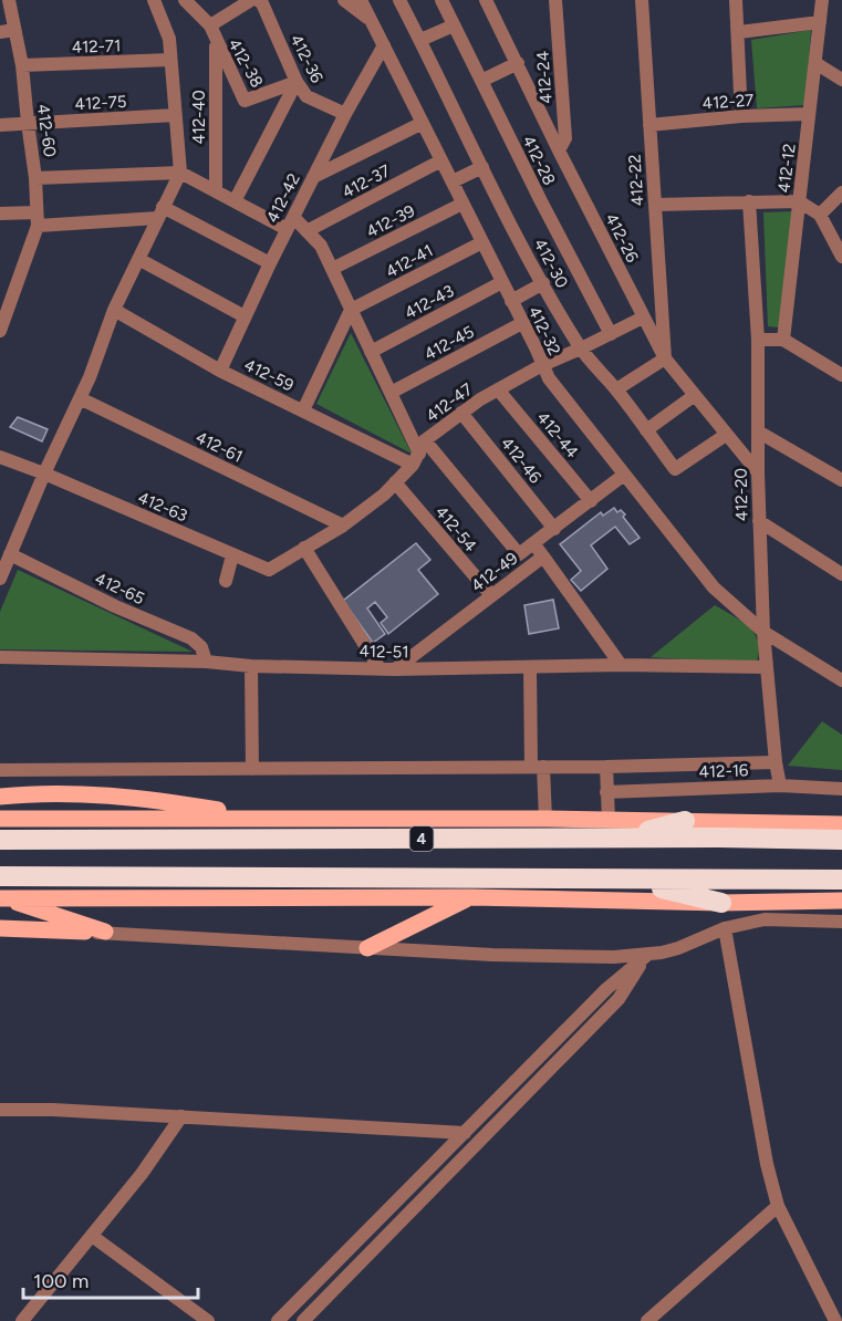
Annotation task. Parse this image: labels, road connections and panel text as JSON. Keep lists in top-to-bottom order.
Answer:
{
  "streets": {
    "highway": ["4"],
    "street": [
      "412-71",
      "412-36",
      "412-38",
      "412-24",
      "412-27",
      "412-75",
      "412-40",
      "412-60",
      "412-28",
      "412-12",
      "412-22",
      "412-37",
      "412-42",
      "412-39",
      "412-26",
      "412-41",
      "412-30",
      "412-43",
      "412-32",
      "412-45",
      "412-59",
      "412-47",
      "412-44",
      "412-61",
      "412-46",
      "412-20",
      "412-63",
      "412-54",
      "412-49",
      "412-65",
      "412-51",
      "412-16"
    ]
  },
  "crossings": [
    ["412-71", "412-60"],
    ["412-36", "412-38"],
    ["412-36", "412-42"],
    ["412-38", "412-40"],
    ["412-24", "412-26"],
    ["412-27", "412-12"],
    ["412-27", "412-22"],
    ["412-75", "412-60"],
    ["412-28", "412-47"],
    ["412-22", "412-26"],
    ["412-37", "412-32"],
    ["412-42", "412-32"],
    ["412-42", "412-59"],
    ["412-39", "412-32"],
    ["412-26", "412-30"],
    ["412-26", "412-47"],
    ["412-26", "412-20"],
    ["412-41", "412-32"],
    ["412-30", "412-47"],
    ["412-43", "412-32"],
    ["412-32", "412-45"],
    ["412-32", "412-47"],
    ["412-32", "412-20"],
    ["412-32", "412-49"],
    ["412-59", "412-47"],
    ["412-47", "412-44"],
    ["412-47", "412-61"],
    ["412-47", "412-46"],
    ["412-47", "412-63"],
    ["412-47", "412-54"],
    ["412-44", "412-49"],
    ["412-46", "412-49"],
    ["412-20", "412-51"],
    ["412-20", "412-16"],
    ["412-54", "412-49"],
    ["412-49", "412-51"],
    ["412-65", "412-51"]
  ],
  "scale_bar": "100 m"
}
